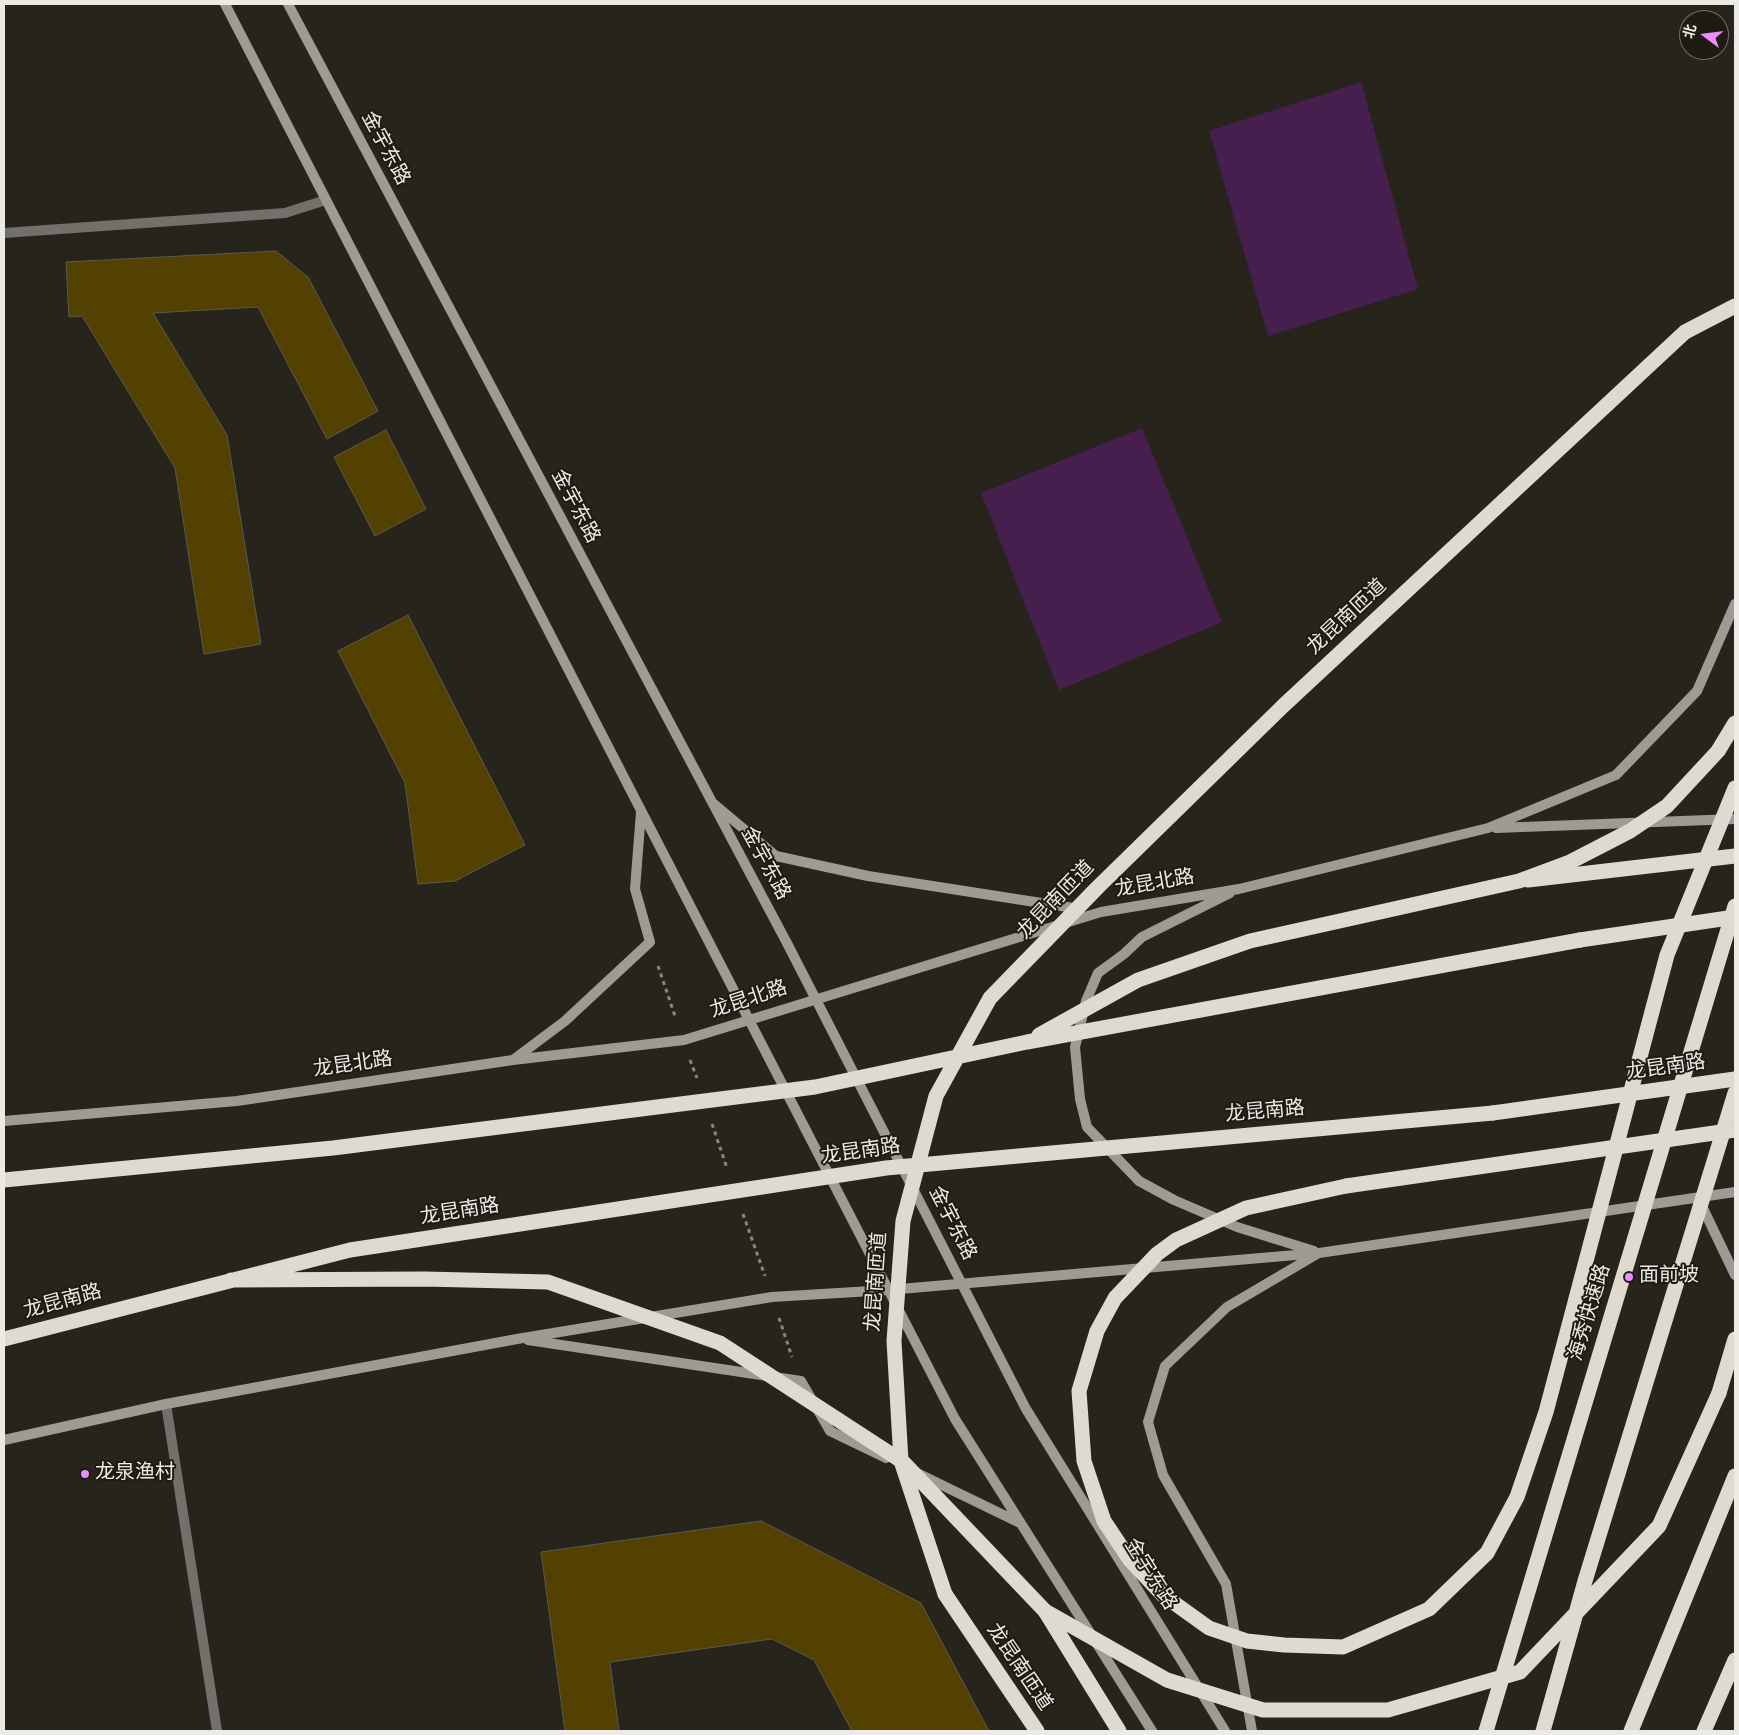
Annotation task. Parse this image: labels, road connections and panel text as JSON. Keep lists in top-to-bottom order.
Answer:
{
  "streets": {
    "highway": ["龙昆南匝道", "龙昆南路", "海秀快速路"],
    "main road": ["金宇东路", "龙昆北路"]
  },
  "crossings": [
    ["金宇东路", "龙昆北路"]
  ],
  "places": ["面前坡", "龙泉渔村"],
  "north": "left"
}
